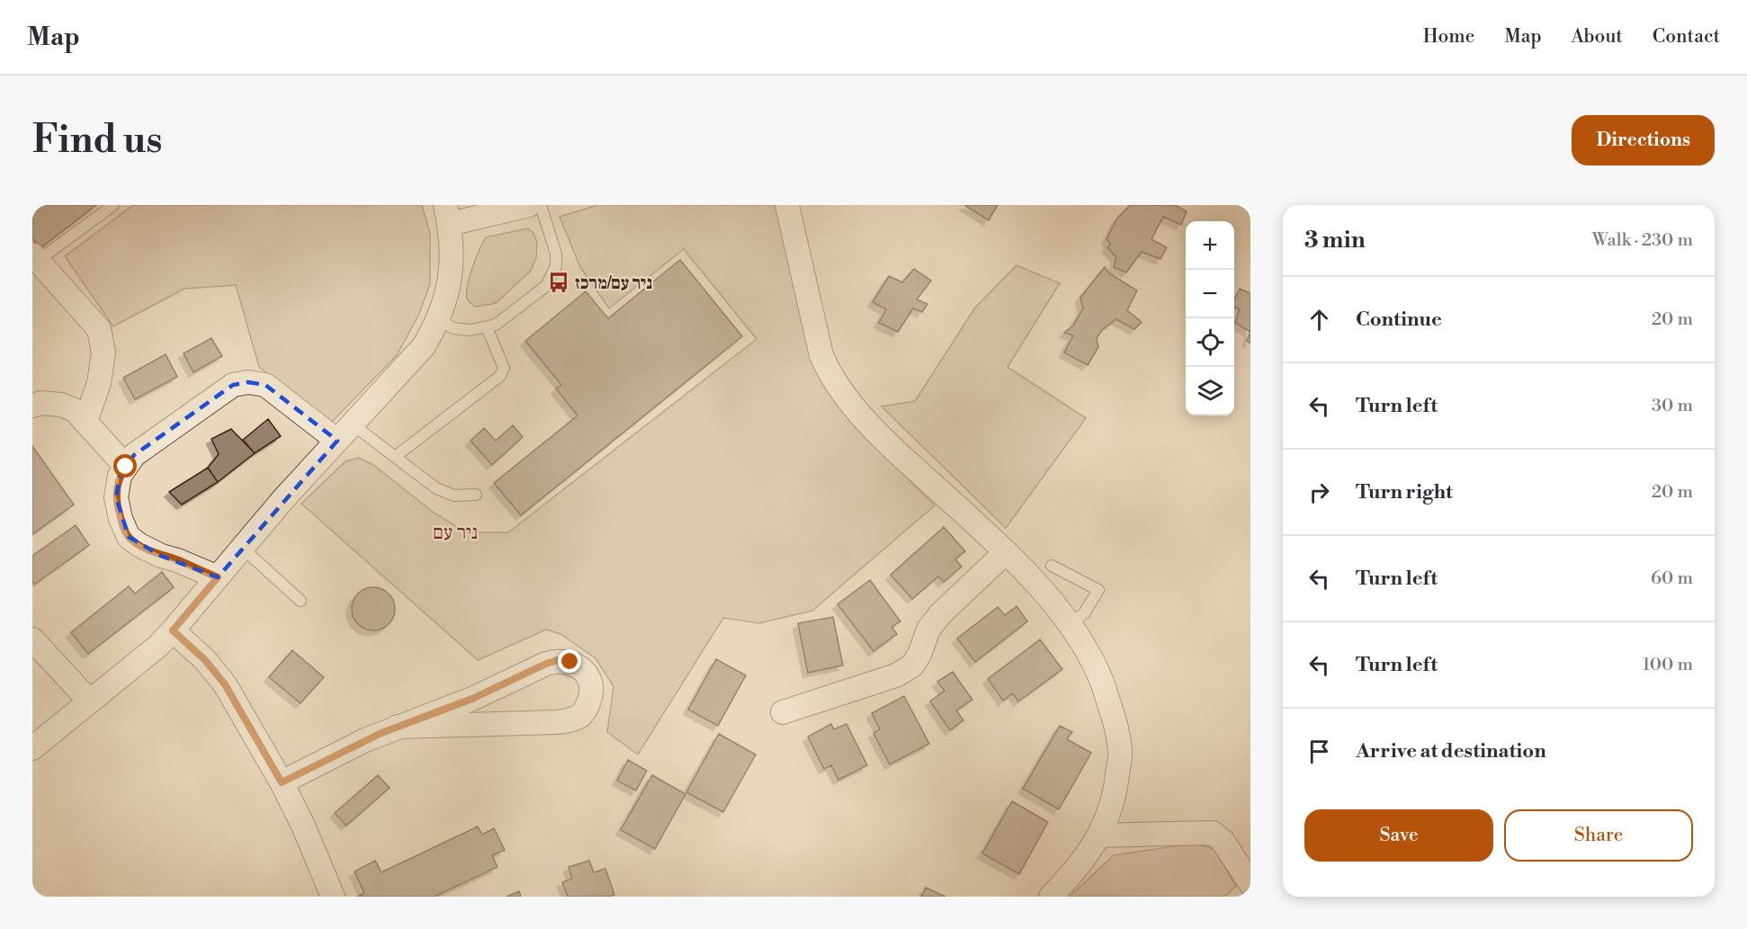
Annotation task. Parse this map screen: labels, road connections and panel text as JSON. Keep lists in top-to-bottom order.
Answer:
{
  "districts": ["ניר עם"],
  "places": {
    "bus stop": ["ניר עם/מרכז"]
  },
  "page": {
    "header": "Map",
    "nav": [
      "Home",
      "Map",
      "About",
      "Contact"
    ],
    "buttons": [
      "Directions",
      ["Save", "Share"]
    ],
    "title": "Find us",
    "heading": ["3 min", "Walk · 230 m"],
    "map_buttons": ["+", "−"],
    "list": [
      ["Continue", "20 m"],
      ["Turn left", "30 m"],
      ["Turn right", "20 m"],
      ["Turn left", "60 m"],
      ["Turn left", "100 m"],
      "Arrive at destination"
    ]
  }
}
